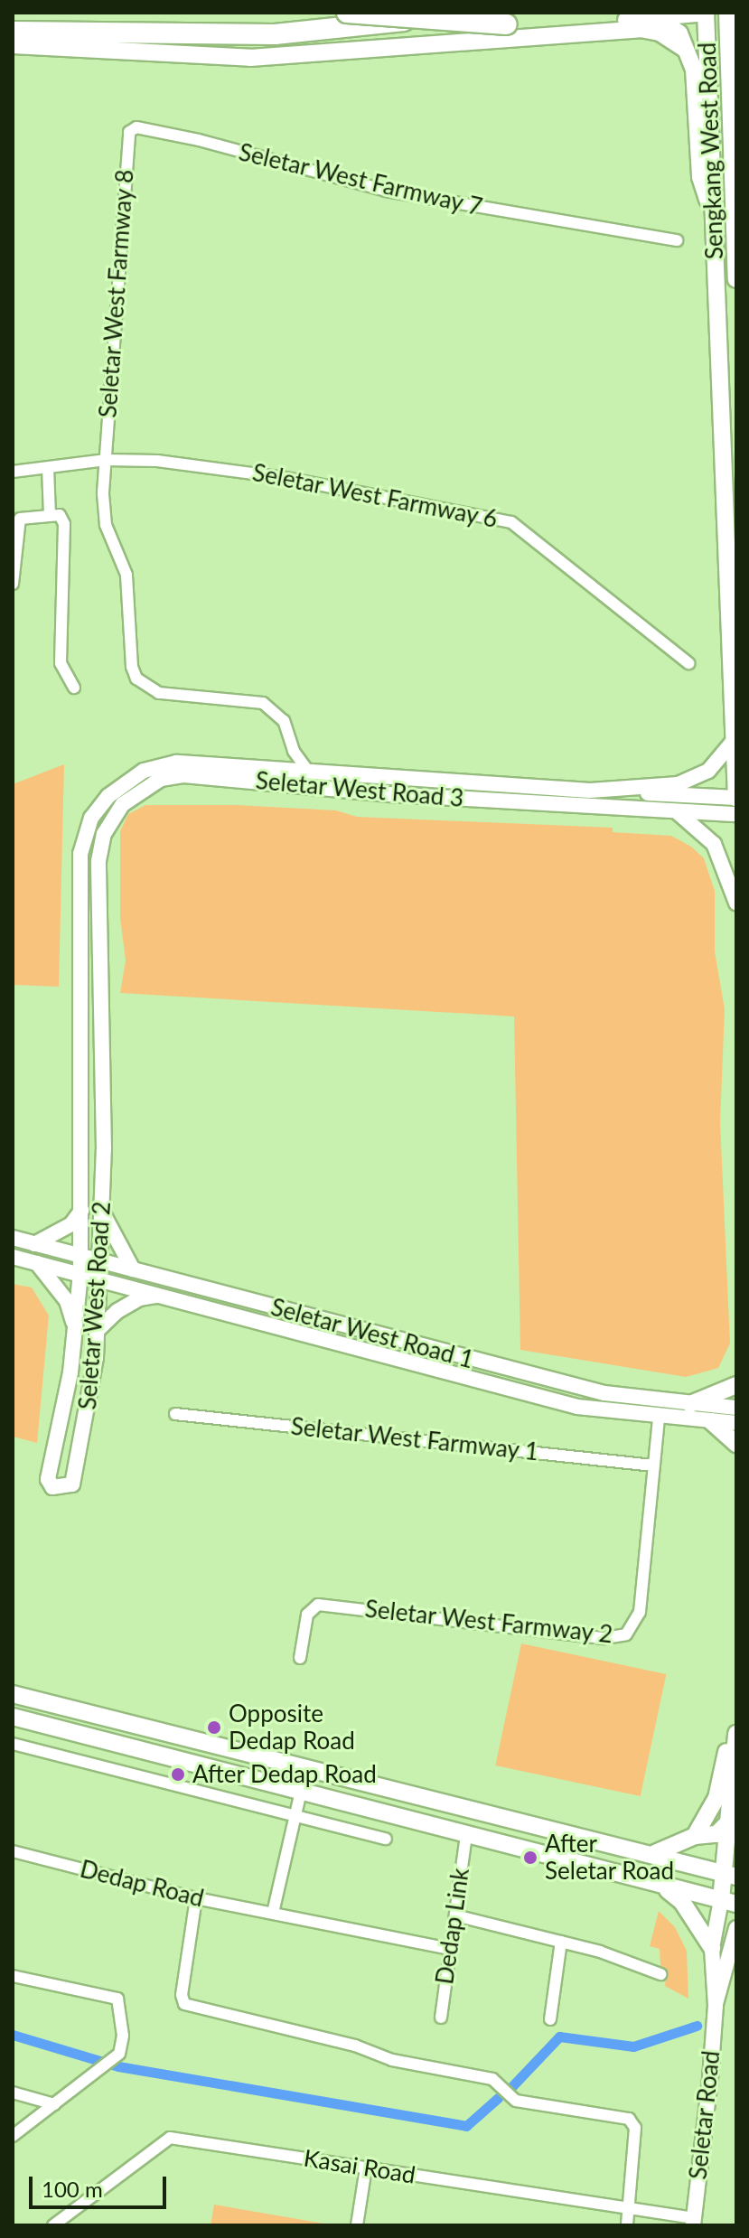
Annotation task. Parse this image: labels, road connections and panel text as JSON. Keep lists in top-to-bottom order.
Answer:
{
  "streets": {
    "main road": [
      "Sengkang West Road",
      "Seletar West Road 3",
      "Seletar West Road 2",
      "Seletar West Road 1",
      "Seletar Road"
    ],
    "street": [
      "Seletar West Farmway 7",
      "Seletar West Farmway 8",
      "Seletar West Farmway 6",
      "Seletar West Farmway 1",
      "Seletar West Farmway 2",
      "Dedap Road",
      "Dedap Link",
      "Kasai Road"
    ]
  },
  "crossings": [
    ["Sengkang West Road", "Seletar West Road 3"],
    ["Seletar West Farmway 7", "Seletar West Farmway 8"],
    ["Seletar West Farmway 8", "Seletar West Farmway 6"],
    ["Seletar West Farmway 8", "Seletar West Road 3"],
    ["Seletar West Road 3", "Seletar West Road 2"],
    ["Seletar West Road 2", "Seletar West Road 1"],
    ["Seletar West Road 1", "Seletar West Farmway 2"],
    ["Seletar West Farmway 1", "Seletar West Farmway 2"],
    ["Dedap Road", "Dedap Link"],
    ["Seletar Road", "Kasai Road"]
  ],
  "places": ["Opposite Dedap Road", "After Dedap Road", "After Seletar Road"],
  "scale_bar": "100 m"
}
